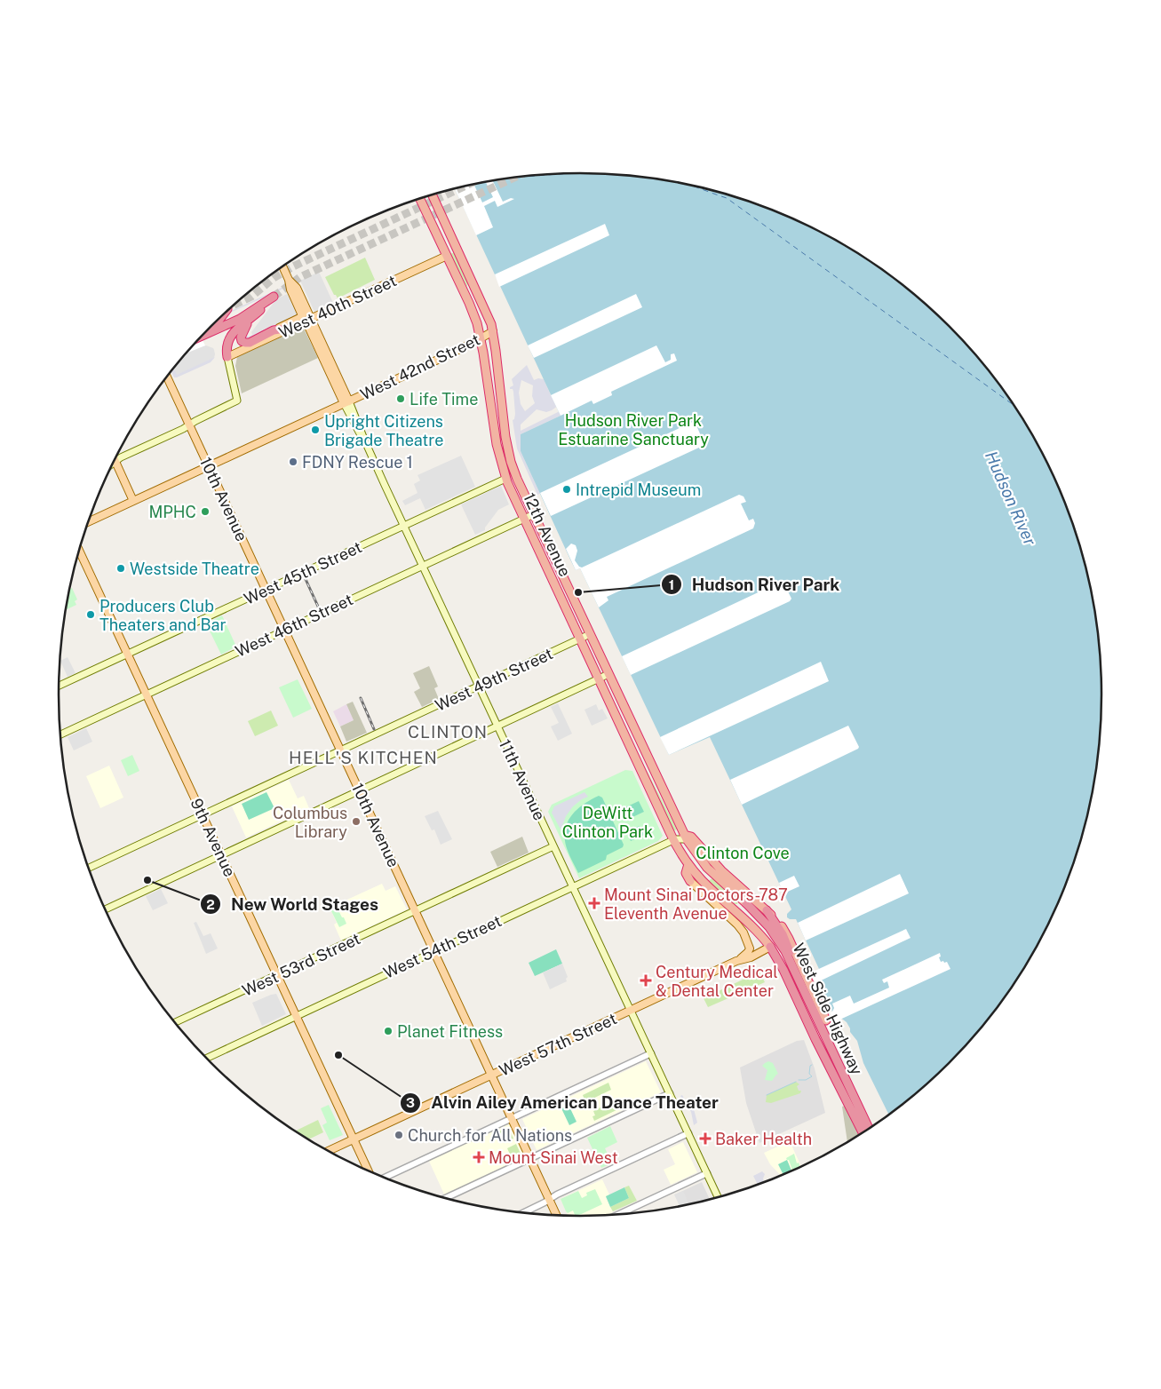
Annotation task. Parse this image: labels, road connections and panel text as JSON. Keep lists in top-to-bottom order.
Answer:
{
  "streets": {
    "highway": ["12th Avenue", "West Side Highway"],
    "main road": [
      "West 40th Street",
      "West 42nd Street",
      "10th Avenue",
      "West 45th Street",
      "West 46th Street",
      "West 49th Street",
      "11th Avenue",
      "9th Avenue",
      "West 54th Street",
      "West 53rd Street",
      "West 57th Street"
    ]
  },
  "crossings": [
    ["West 40th Street", "12th Avenue"],
    ["West 40th Street", "11th Avenue"],
    ["West 42nd Street", "10th Avenue"],
    ["West 42nd Street", "12th Avenue"],
    ["West 42nd Street", "11th Avenue"],
    ["10th Avenue", "West 45th Street"],
    ["10th Avenue", "West 46th Street"],
    ["10th Avenue", "West 49th Street"],
    ["10th Avenue", "West 54th Street"],
    ["10th Avenue", "West 53rd Street"],
    ["10th Avenue", "West 57th Street"],
    ["12th Avenue", "West 45th Street"],
    ["12th Avenue", "West 46th Street"],
    ["12th Avenue", "West 49th Street"],
    ["12th Avenue", "West 54th Street"],
    ["12th Avenue", "West Side Highway"],
    ["12th Avenue", "West 57th Street"],
    ["West 45th Street", "11th Avenue"],
    ["West 45th Street", "9th Avenue"],
    ["West 46th Street", "11th Avenue"],
    ["West 46th Street", "9th Avenue"],
    ["West 49th Street", "11th Avenue"],
    ["West 49th Street", "9th Avenue"],
    ["11th Avenue", "West 54th Street"],
    ["11th Avenue", "West 53rd Street"],
    ["11th Avenue", "West 57th Street"],
    ["9th Avenue", "West 54th Street"],
    ["9th Avenue", "West 53rd Street"],
    ["9th Avenue", "West 57th Street"],
    ["West Side Highway", "West 57th Street"]
  ],
  "districts": ["CLINTON", "HELL'S KITCHEN"],
  "water": ["Hudson River"],
  "parks": ["Hudson River Park Estuarine Sanctuary", "DeWitt Clinton Park", "Clinton Cove"],
  "places": {
    "other": [
      "Life Time",
      "Upright Citizens Brigade Theatre",
      "FDNY Rescue 1",
      "Intrepid Museum",
      "MPHC",
      "Westside Theatre",
      "Hudson River Park",
      "Producers Club Theaters and Bar",
      "Columbus Library",
      "New World Stages",
      "Planet Fitness",
      "Alvin Ailey American Dance Theater",
      "Church for All Nations"
    ],
    "health": [
      "Mount Sinai Doctors-787 Eleventh Avenue",
      "Century Medical & Dental Center",
      "Baker Health",
      "Mount Sinai West"
    ]
  }
}
